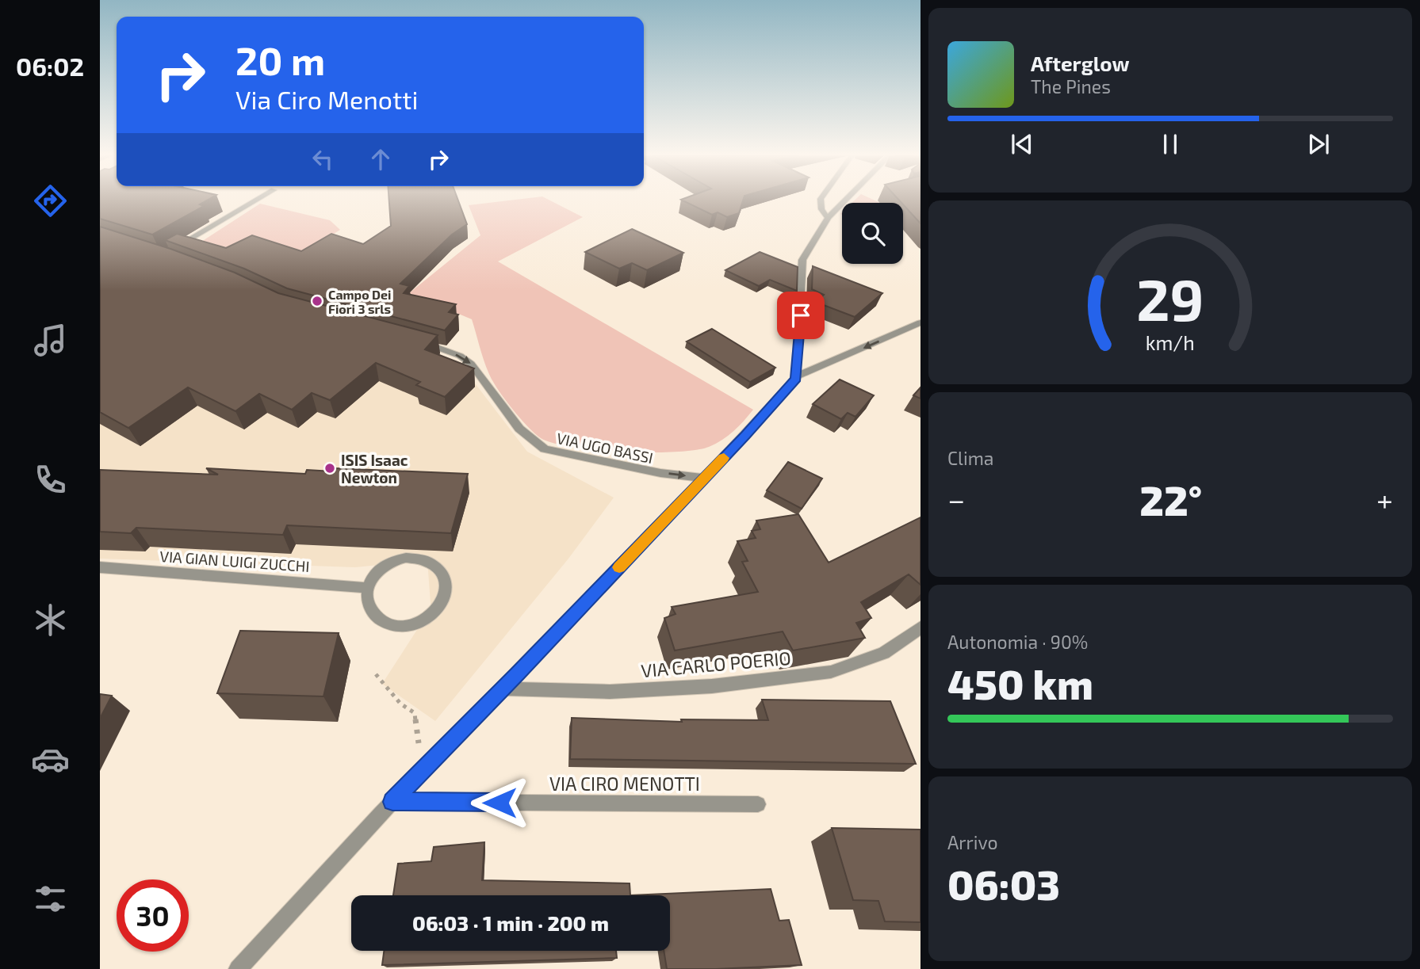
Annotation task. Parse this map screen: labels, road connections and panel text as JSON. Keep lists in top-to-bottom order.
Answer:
{
  "streets": {
    "street": [
      "VIA UGO BASSI",
      "VIA GIAN LUIGI ZUCCHI",
      "VIA CARLO POERIO",
      "VIA CIRO MENOTTI"
    ]
  },
  "one_way": ["VIA UGO BASSI"],
  "places": ["Campo Dei Fiori 3 srls", "ISIS Isaac Newton"],
  "page": {
    "tabs": "06:02",
    "turn": ["20 m", "Via Ciro Menotti"],
    "song": ["Afterglow", "The Pines"],
    "tile": [
      "Clima",
      ["Autonomia · 90%", "450 km"],
      ["Arrivo", "06:03"]
    ],
    "heat": ["−", "22°", "+"],
    "limit": "30",
    "trip": "06:03 · 1 min · 200 m",
    "gauge": ["29", "km/h"]
  }
}
